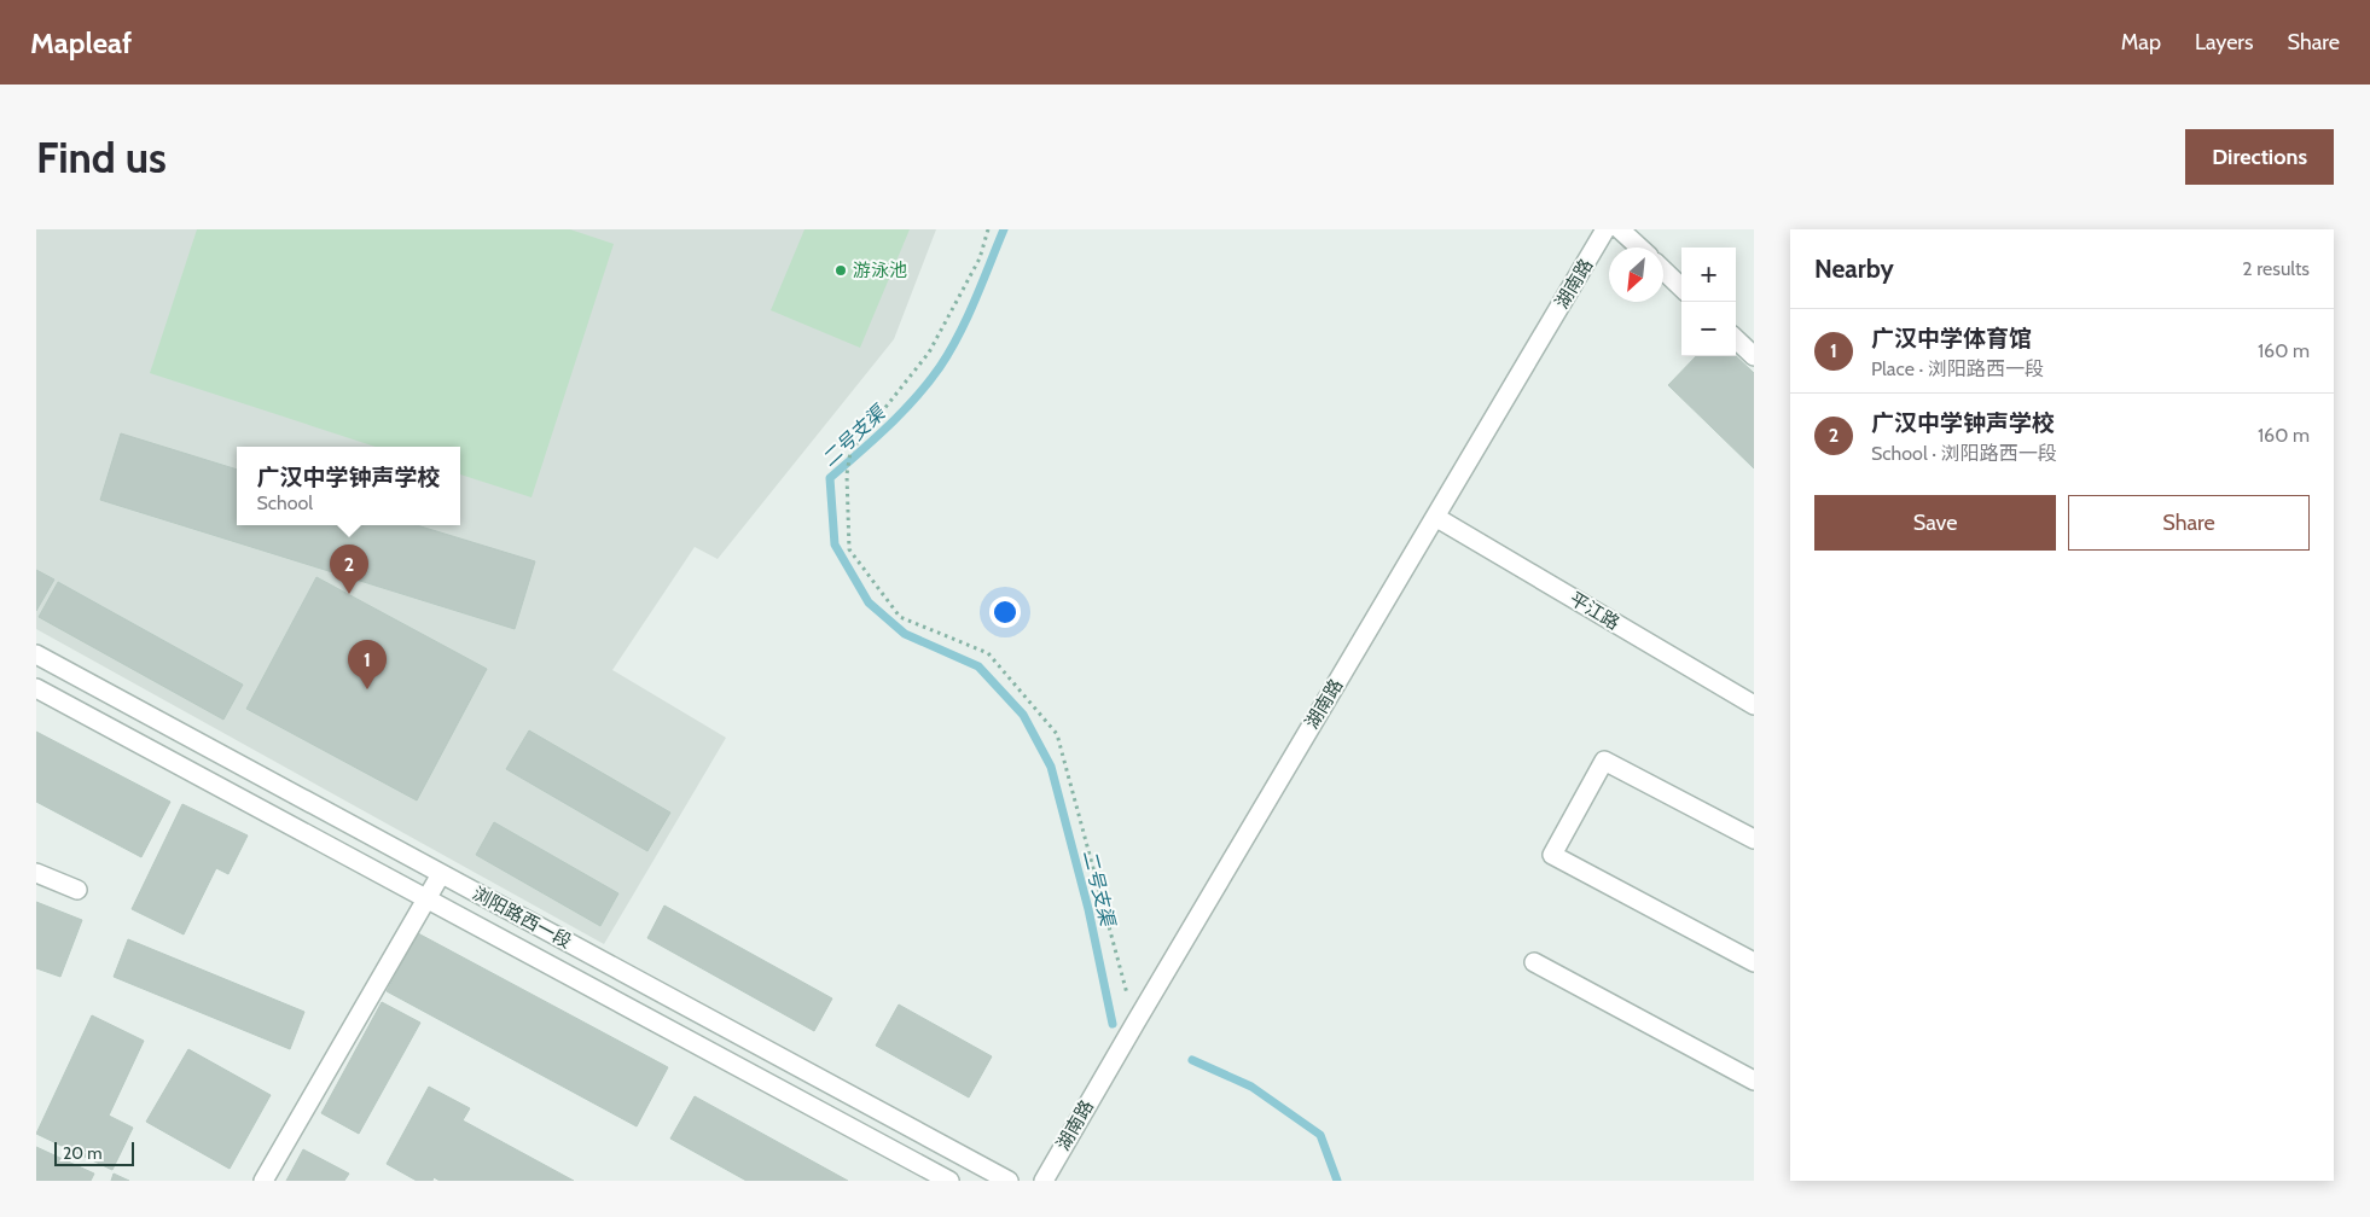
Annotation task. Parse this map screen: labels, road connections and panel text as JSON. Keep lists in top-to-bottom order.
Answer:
{
  "streets": {
    "street": ["湖南路", "平江路", "浏阳路西一段"]
  },
  "crossings": [
    ["湖南路", "平江路"]
  ],
  "water": ["二号支渠"],
  "places": ["游泳池"],
  "scale_bar": "20 m",
  "north": "bottom left",
  "page": {
    "header": "Mapleaf",
    "nav": ["Map", "Layers", "Share"],
    "buttons": [
      "Directions",
      ["Save", "Share"]
    ],
    "title": "Find us",
    "heading": ["Nearby", "2 results"],
    "map_buttons": ["+", "−"],
    "list": [
      {
        "mark": "1",
        "name": "广汉中学体育馆",
        "note": "Place · 浏阳路西一段",
        "value": "160 m"
      },
      {
        "mark": "2",
        "name": "广汉中学钟声学校",
        "note": "School · 浏阳路西一段",
        "value": "160 m"
      }
    ],
    "popup": ["广汉中学钟声学校", "School"],
    "pins": ["2", "1"],
    "scale": "20 m"
  }
}
